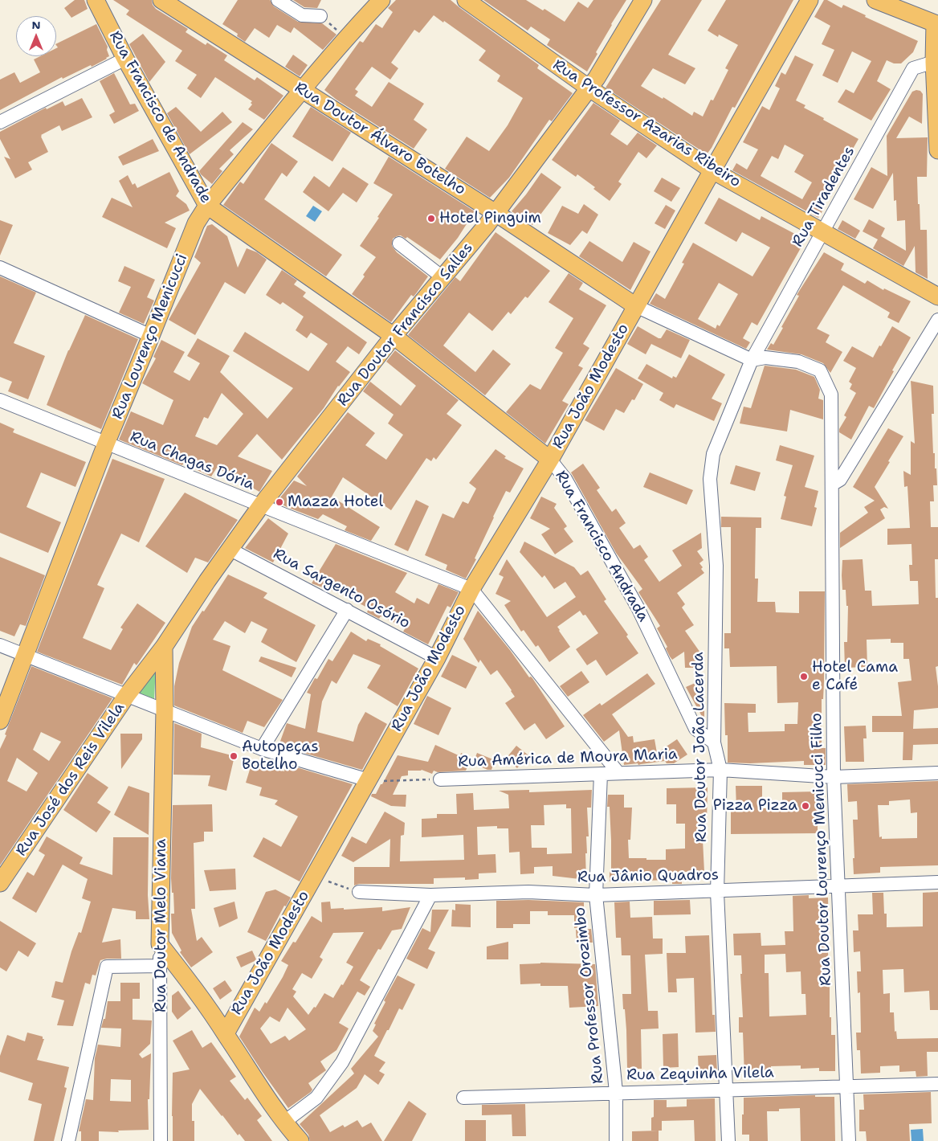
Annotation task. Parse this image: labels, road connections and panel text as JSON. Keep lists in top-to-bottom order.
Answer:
{
  "streets": {
    "main road": [
      "Rua Francisco de Andrade",
      "Rua Professor Azarias Ribeiro",
      "Rua Doutor Álvaro Botelho",
      "Rua Doutor Francisco Salles",
      "Rua Lourenço Menicucci",
      "Rua João Modesto",
      "Rua Francisco Andrada",
      "Rua José dos Reis Vilela",
      "Rua Doutor Melo Viana"
    ],
    "street": [
      "Rua Tiradentes",
      "Rua Chagas Dória",
      "Rua Sargento Osório",
      "Rua Doutor João Lacerda",
      "Rua América de Moura Maria",
      "Rua Doutor Lourenço Menicucci Filho",
      "Rua Jânio Quadros",
      "Rua Professor Orozimbo",
      "Rua Zequinha Vilela"
    ]
  },
  "crossings": [
    ["Rua Francisco de Andrade", "Rua Doutor Francisco Salles"],
    ["Rua Francisco de Andrade", "Rua Lourenço Menicucci"],
    ["Rua Francisco de Andrade", "Rua Francisco Andrada"],
    ["Rua Professor Azarias Ribeiro", "Rua Tiradentes"],
    ["Rua Professor Azarias Ribeiro", "Rua Doutor Francisco Salles"],
    ["Rua Professor Azarias Ribeiro", "Rua João Modesto"],
    ["Rua Doutor Álvaro Botelho", "Rua Tiradentes"],
    ["Rua Doutor Álvaro Botelho", "Rua Doutor Francisco Salles"],
    ["Rua Doutor Álvaro Botelho", "Rua Lourenço Menicucci"],
    ["Rua Doutor Álvaro Botelho", "Rua João Modesto"],
    ["Rua Doutor Álvaro Botelho", "Rua Doutor João Lacerda"],
    ["Rua Doutor Álvaro Botelho", "Rua Doutor Lourenço Menicucci Filho"],
    ["Rua Tiradentes", "Rua Doutor João Lacerda"],
    ["Rua Doutor Francisco Salles", "Rua Chagas Dória"],
    ["Rua Doutor Francisco Salles", "Rua Francisco Andrada"],
    ["Rua Doutor Francisco Salles", "Rua Sargento Osório"],
    ["Rua Doutor Francisco Salles", "Rua José dos Reis Vilela"],
    ["Rua Lourenço Menicucci", "Rua Chagas Dória"],
    ["Rua João Modesto", "Rua Chagas Dória"],
    ["Rua João Modesto", "Rua Francisco Andrada"],
    ["Rua João Modesto", "Rua Sargento Osório"],
    ["Rua Francisco Andrada", "Rua Doutor João Lacerda"],
    ["Rua Doutor João Lacerda", "Rua América de Moura Maria"],
    ["Rua Doutor João Lacerda", "Rua Jânio Quadros"],
    ["Rua Doutor João Lacerda", "Rua Zequinha Vilela"],
    ["Rua América de Moura Maria", "Rua Doutor Lourenço Menicucci Filho"],
    ["Rua América de Moura Maria", "Rua Professor Orozimbo"],
    ["Rua Doutor Lourenço Menicucci Filho", "Rua Jânio Quadros"],
    ["Rua Doutor Lourenço Menicucci Filho", "Rua Zequinha Vilela"],
    ["Rua Jânio Quadros", "Rua Professor Orozimbo"],
    ["Rua Professor Orozimbo", "Rua Zequinha Vilela"]
  ],
  "places": [
    "Hotel Pinguim",
    "Mazza Hotel",
    "Hotel Cama e Café",
    "Autopeças Botelho",
    "Pizza Pizza"
  ],
  "north": "top"
}
